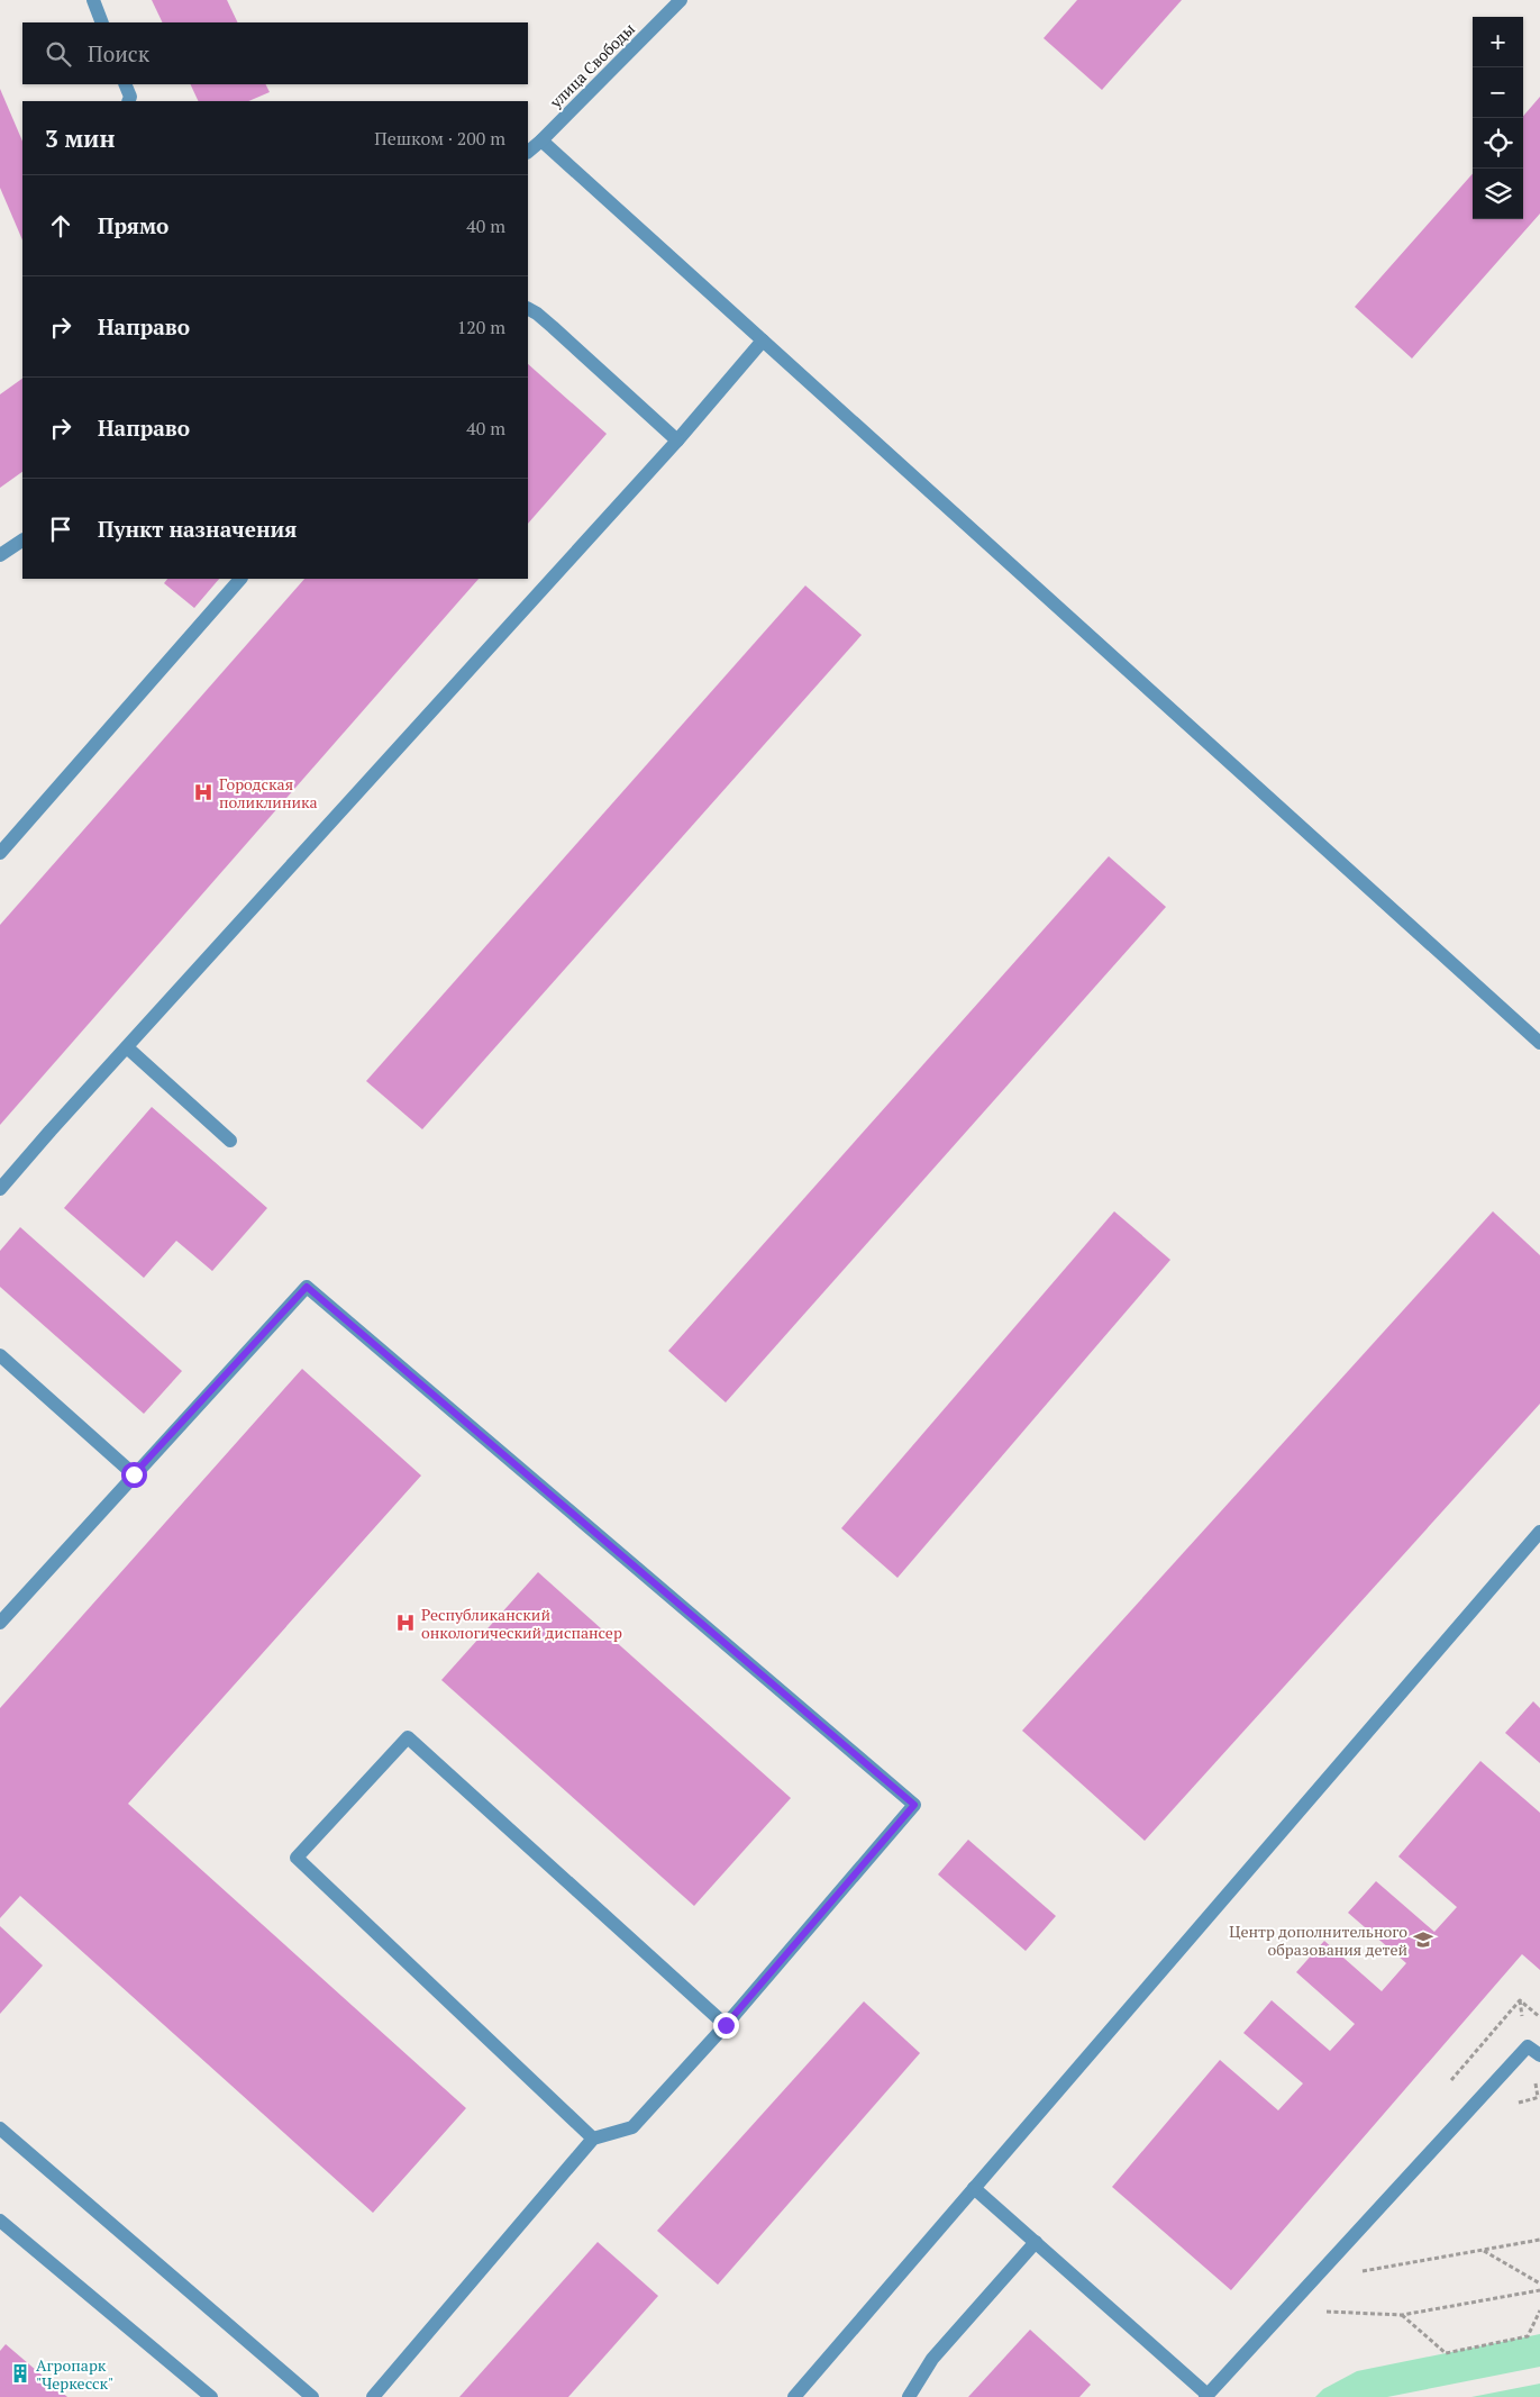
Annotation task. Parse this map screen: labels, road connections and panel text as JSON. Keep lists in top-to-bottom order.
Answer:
{
  "streets": {
    "street": ["улица Свободы"]
  },
  "places": {
    "hospital": ["Городская поликлиника", "Республиканский онкологический диспансер"],
    "school or university": ["Центр дополнительного образования детей"],
    "building": ["Агропарк \"Черкесск\""]
  },
  "page": {
    "map_buttons": ["+", "−"],
    "search": "Поиск",
    "heading": ["3 мин", "Пешком · 200 m"],
    "list": [
      ["Прямо", "40 m"],
      ["Направо", "120 m"],
      ["Направо", "40 m"],
      "Пункт назначения"
    ]
  }
}
